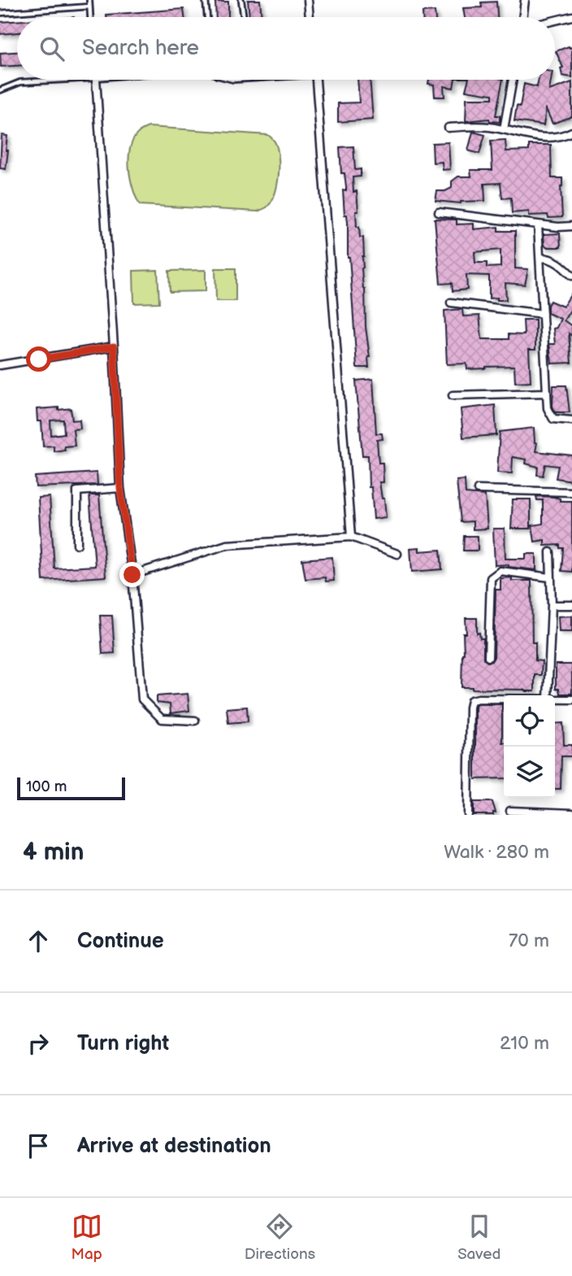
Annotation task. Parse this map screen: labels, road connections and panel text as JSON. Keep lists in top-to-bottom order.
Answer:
{
  "scale_bar": "100 m",
  "page": {
    "search": "Search here",
    "scale": "100 m",
    "heading": ["4 min", "Walk · 280 m"],
    "list": [
      ["Continue", "70 m"],
      ["Turn right", "210 m"],
      "Arrive at destination"
    ],
    "nav": ["Map", "Directions", "Saved"]
  }
}
